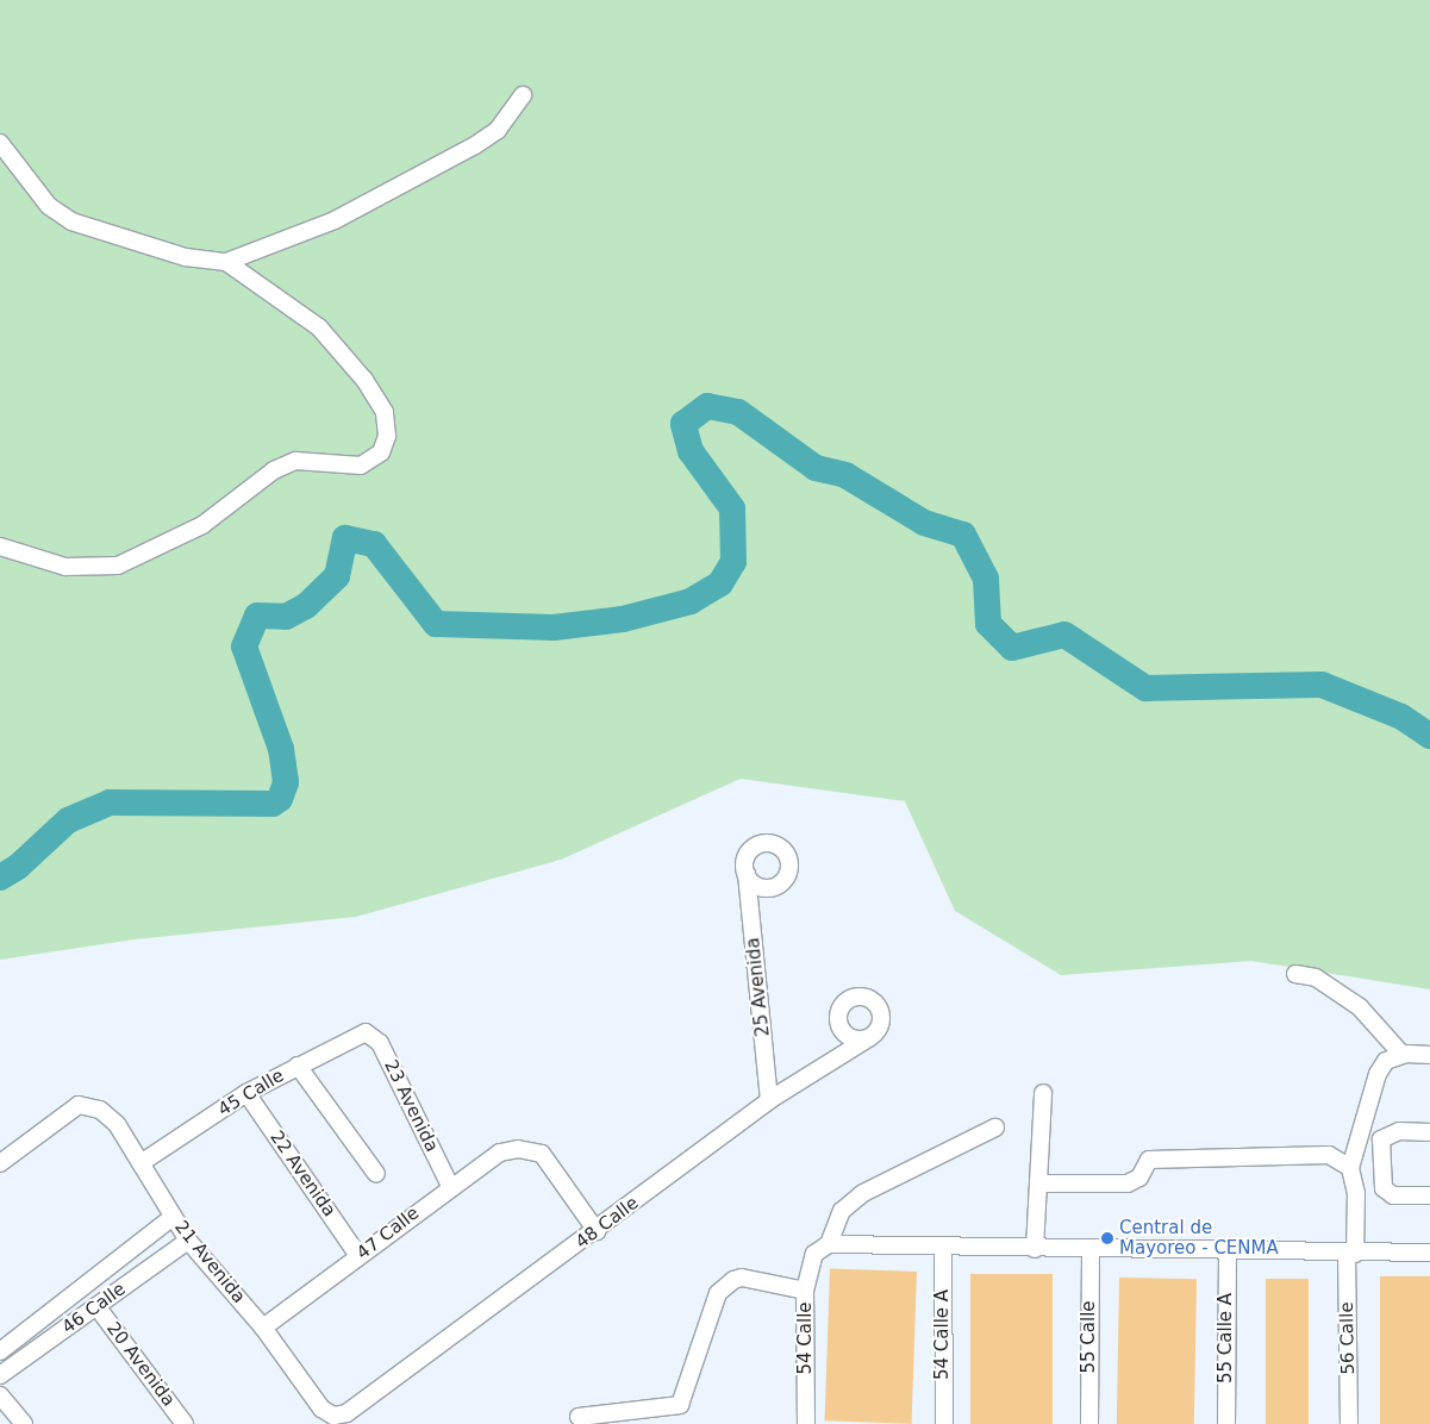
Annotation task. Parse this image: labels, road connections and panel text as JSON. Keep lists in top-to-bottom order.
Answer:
{
  "streets": {
    "street": [
      "25 Avenida",
      "45 Calle",
      "23 Avenida",
      "22 Avenida",
      "48 Calle",
      "47 Calle",
      "21 Avenida",
      "46 Calle",
      "54 Calle A",
      "55 Calle",
      "54 Calle",
      "55 Calle A",
      "56 Calle",
      "20 Avenida"
    ]
  },
  "crossings": [
    ["25 Avenida", "48 Calle"],
    ["45 Calle", "23 Avenida"],
    ["45 Calle", "22 Avenida"],
    ["45 Calle", "21 Avenida"],
    ["23 Avenida", "47 Calle"],
    ["22 Avenida", "47 Calle"],
    ["48 Calle", "47 Calle"],
    ["48 Calle", "21 Avenida"],
    ["47 Calle", "21 Avenida"],
    ["21 Avenida", "46 Calle"],
    ["46 Calle", "20 Avenida"]
  ],
  "places": ["Central de Mayoreo - CENMA"]
}
